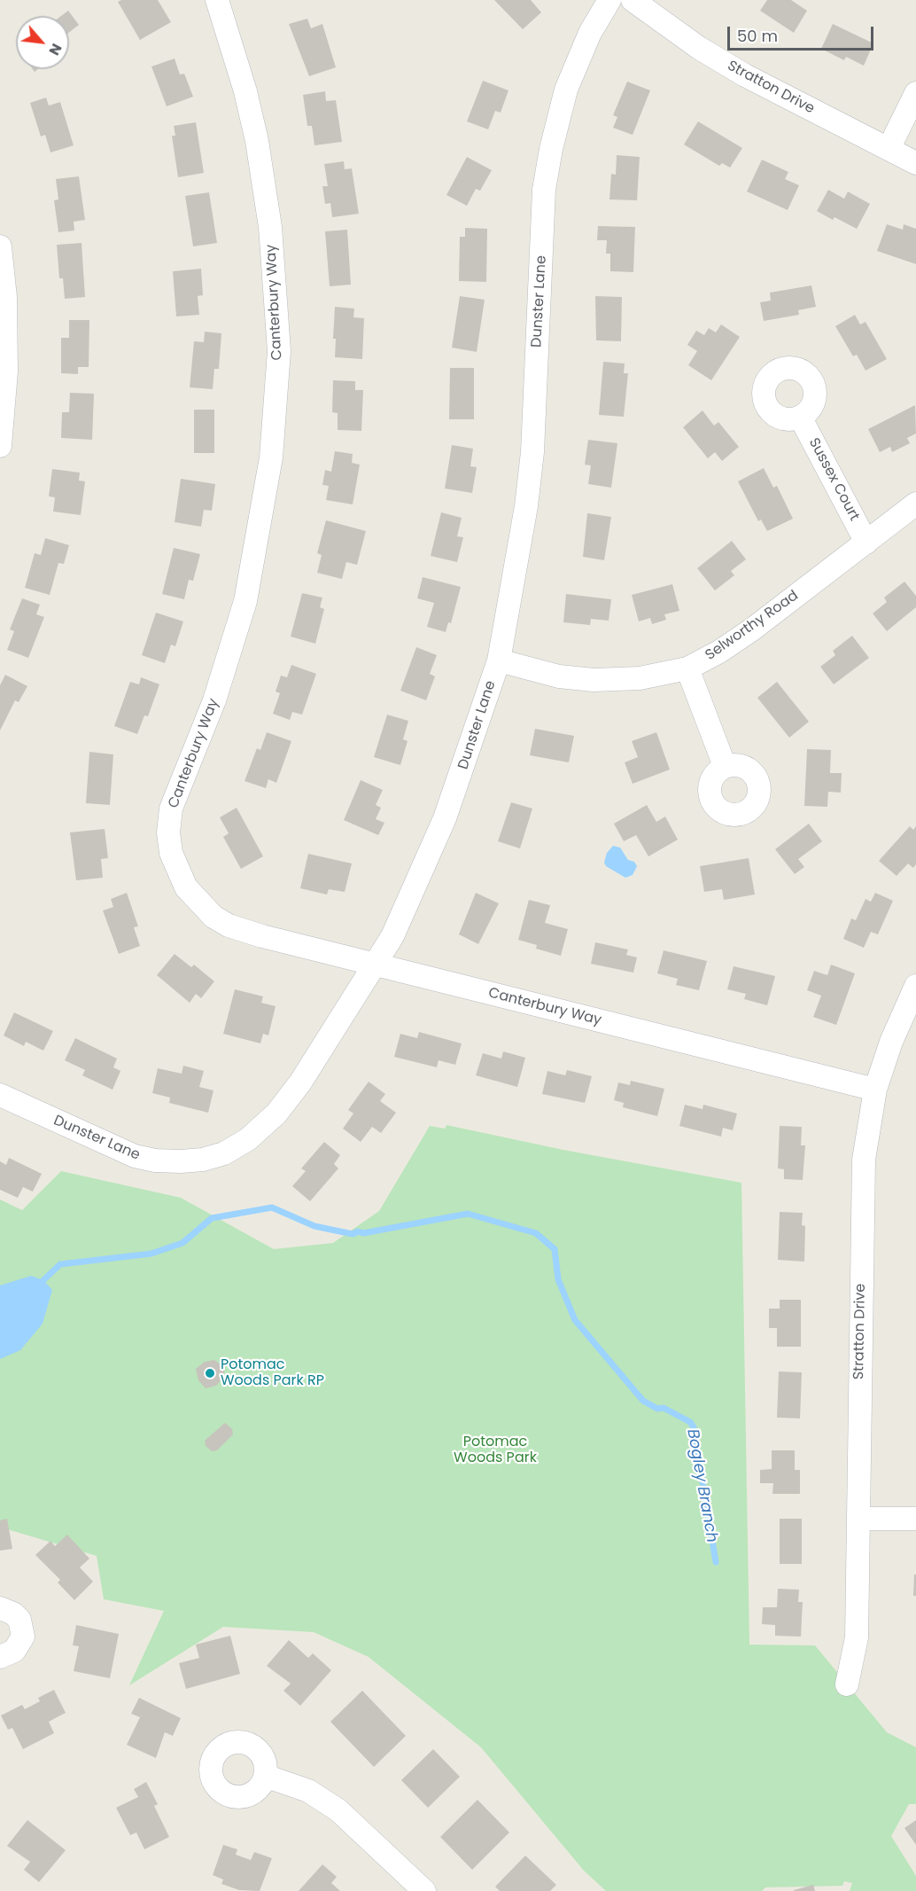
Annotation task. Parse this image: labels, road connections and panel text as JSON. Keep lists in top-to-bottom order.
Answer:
{
  "streets": {
    "street": [
      "Stratton Drive",
      "Dunster Lane",
      "Canterbury Way",
      "Sussex Court",
      "Selworthy Road"
    ]
  },
  "crossings": [
    ["Stratton Drive", "Canterbury Way"],
    ["Dunster Lane", "Canterbury Way"],
    ["Dunster Lane", "Selworthy Road"],
    ["Sussex Court", "Selworthy Road"]
  ],
  "water": ["Bogley Branch"],
  "parks": ["Potomac Woods Park"],
  "places": ["Potomac Woods Park RP"],
  "scale_bar": "50 m",
  "north": "bottom right"
}
